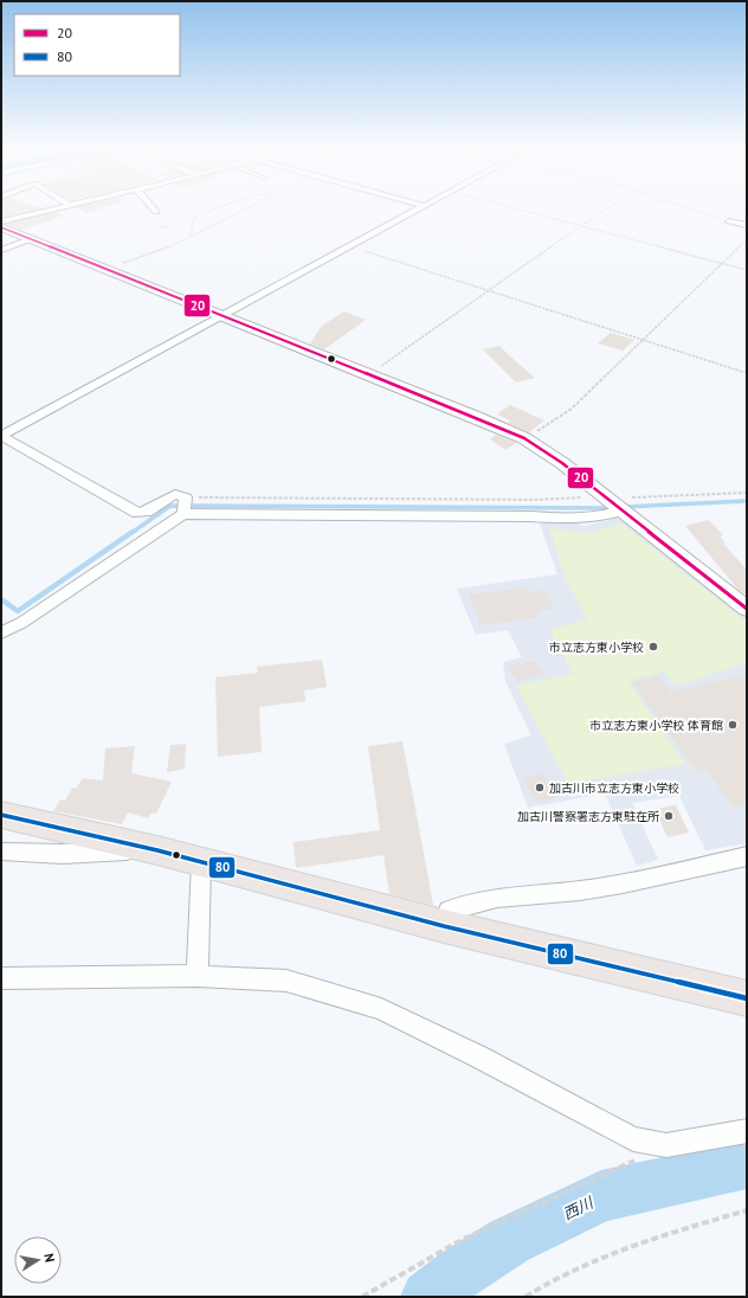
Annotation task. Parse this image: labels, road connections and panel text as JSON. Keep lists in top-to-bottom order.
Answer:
{
  "water": ["西川"],
  "places": [
    "市立志方東小学校",
    "市立志方東小学校 体育館",
    "加古川市立志方東小学校",
    "加古川警察署志方東駐在所"
  ],
  "lines": ["transit line 20", "transit line 80"],
  "legend": ["20", "80"],
  "north": "right"
}
